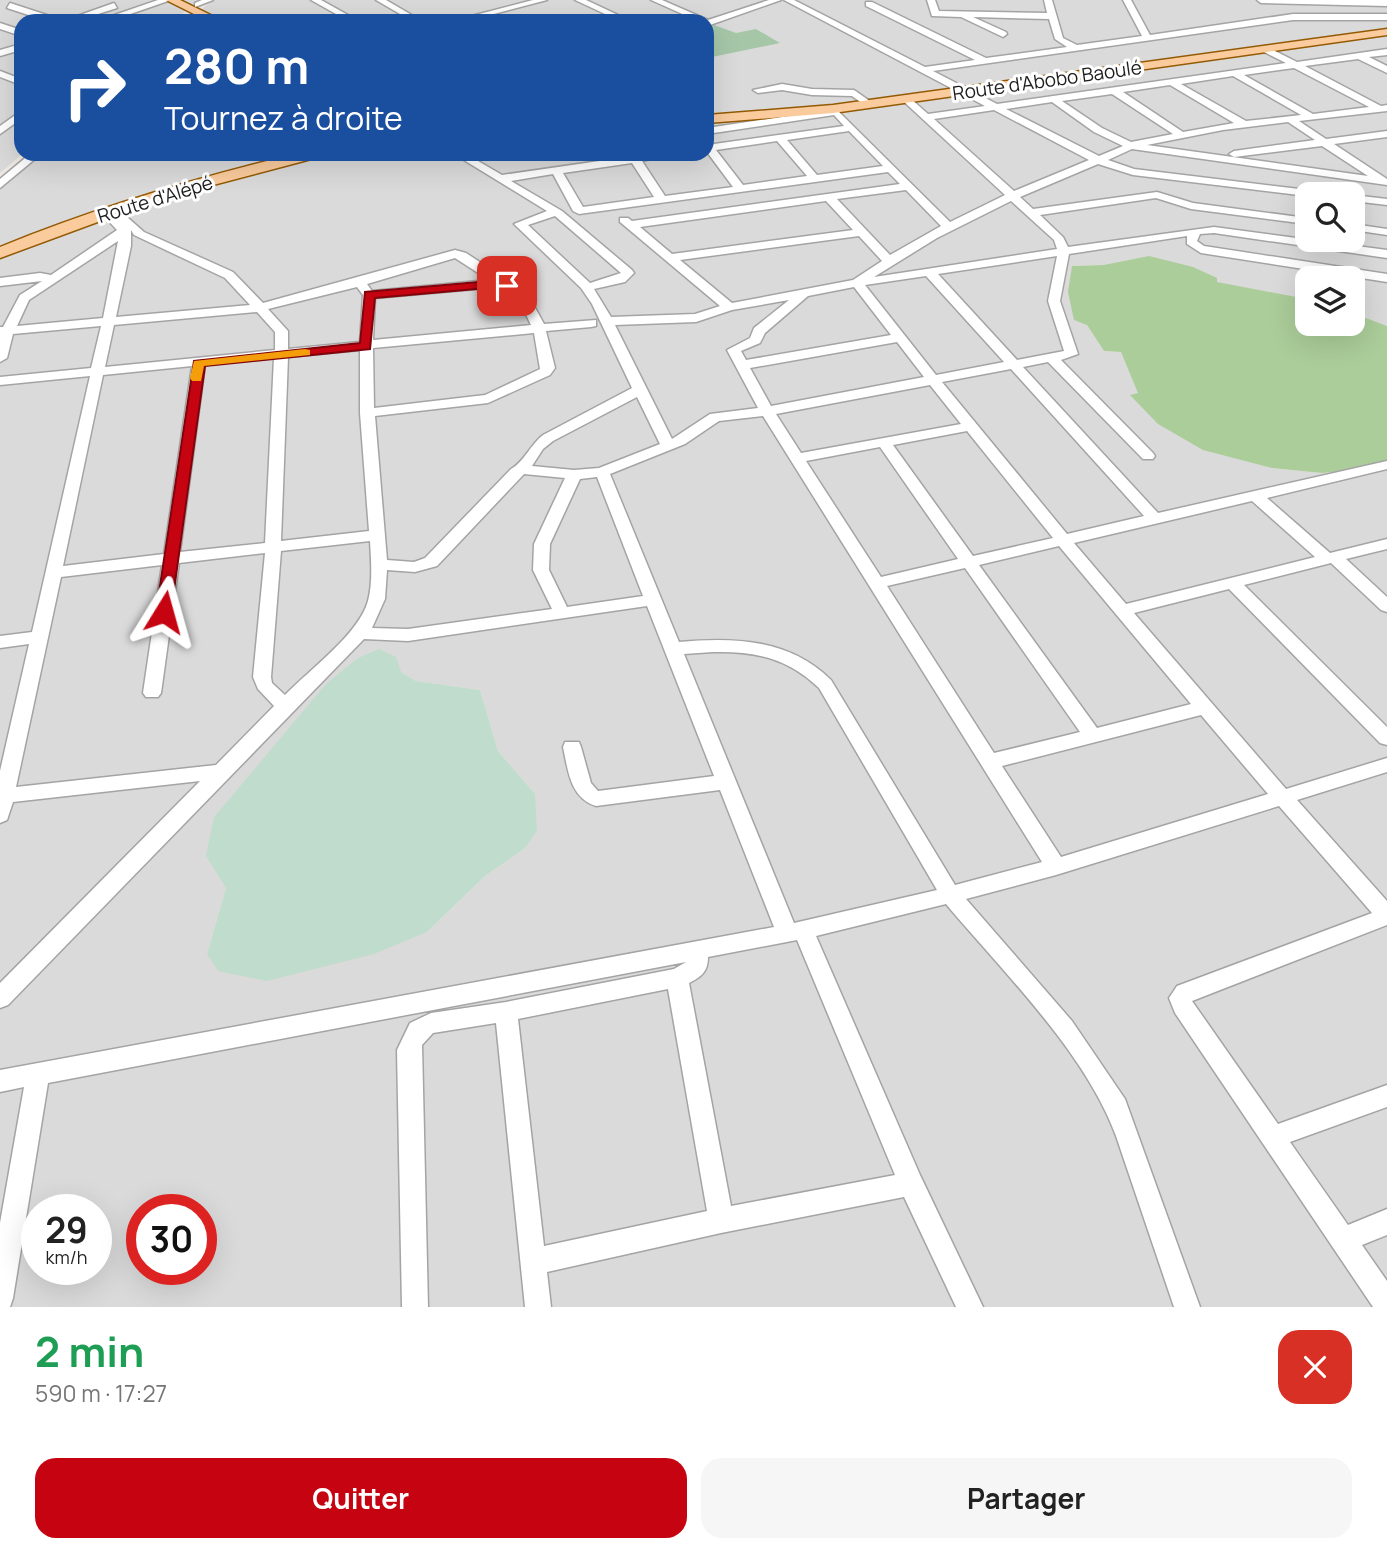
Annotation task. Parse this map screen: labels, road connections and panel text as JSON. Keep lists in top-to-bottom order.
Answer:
{
  "streets": {
    "main road": ["Route d'Abobo Baoulé", "Route d'Alépé"]
  },
  "page": {
    "turn": ["280 m", "Tournez à droite"],
    "speed": "29 km/h",
    "limit": "30",
    "heading": ["2 min", "590 m · 17:27"],
    "buttons": ["Quitter", "Partager"]
  }
}
